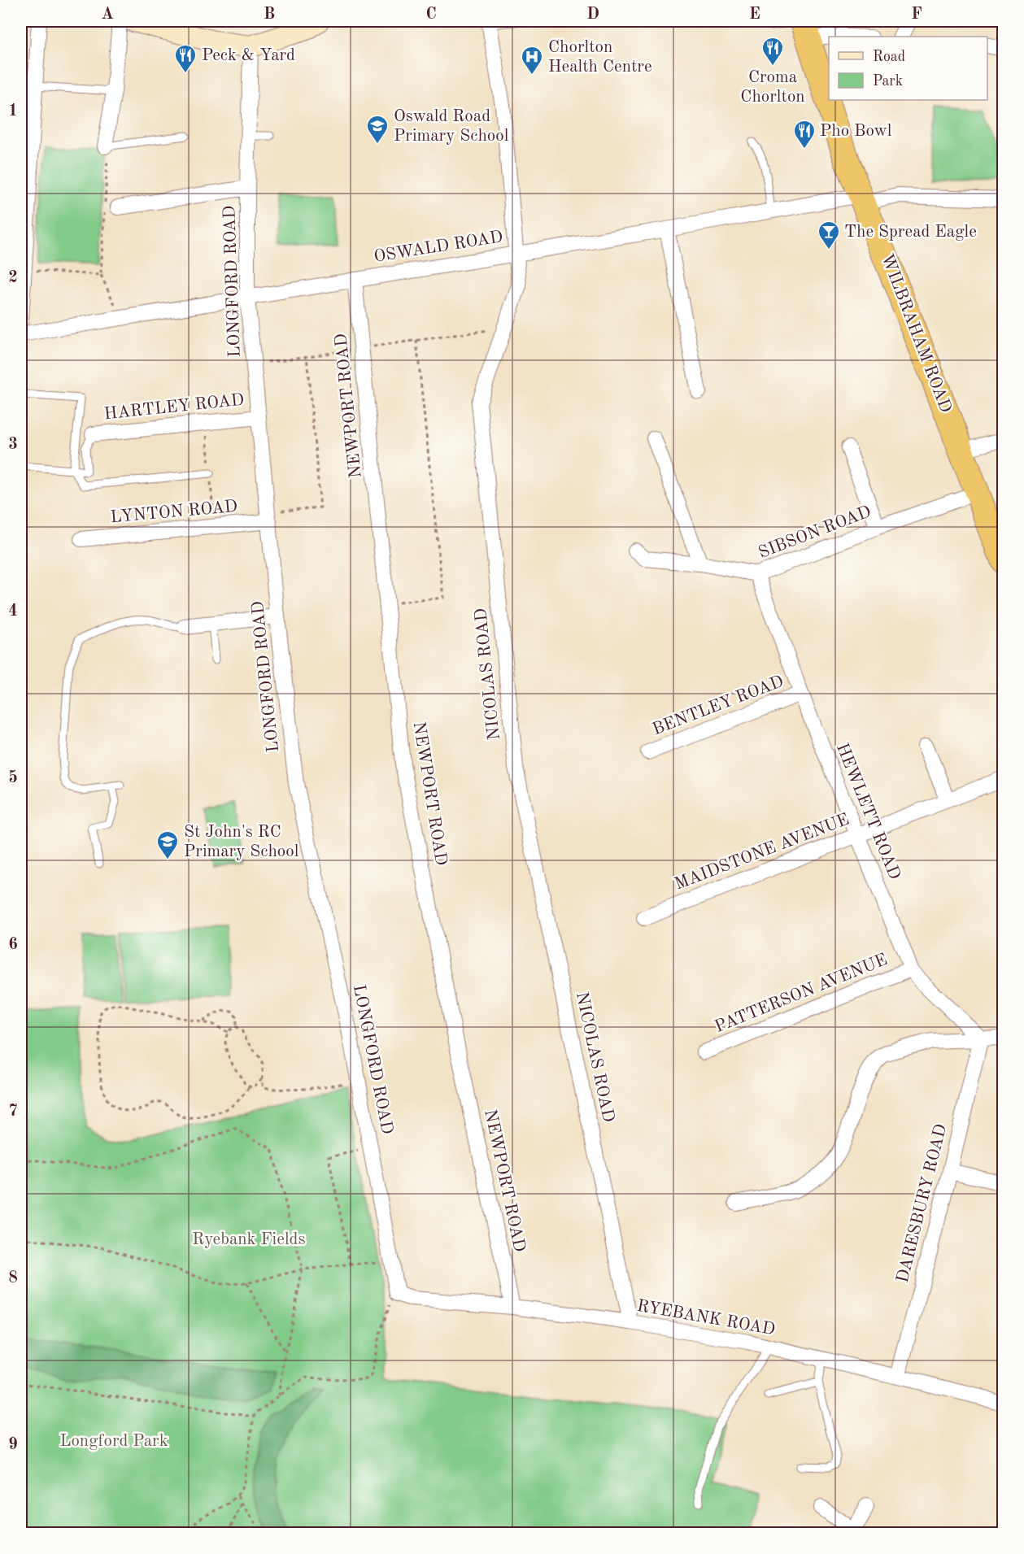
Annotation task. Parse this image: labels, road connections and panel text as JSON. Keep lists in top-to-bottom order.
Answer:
{
  "streets": {
    "highway": ["WILBRAHAM ROAD"],
    "street": [
      "OSWALD ROAD",
      "LONGFORD ROAD",
      "NEWPORT ROAD",
      "HARTLEY ROAD",
      "LYNTON ROAD",
      "SIBSON ROAD",
      "NICOLAS ROAD",
      "BENTLEY ROAD",
      "HEWLETT ROAD",
      "MAIDSTONE AVENUE",
      "PATTERSON AVENUE",
      "DARESBURY ROAD",
      "RYEBANK ROAD"
    ]
  },
  "crossings": [
    ["OSWALD ROAD", "LONGFORD ROAD"],
    ["OSWALD ROAD", "WILBRAHAM ROAD"],
    ["OSWALD ROAD", "NEWPORT ROAD"],
    ["OSWALD ROAD", "NICOLAS ROAD"],
    ["LONGFORD ROAD", "HARTLEY ROAD"],
    ["LONGFORD ROAD", "LYNTON ROAD"],
    ["LONGFORD ROAD", "RYEBANK ROAD"],
    ["WILBRAHAM ROAD", "SIBSON ROAD"],
    ["NEWPORT ROAD", "RYEBANK ROAD"],
    ["SIBSON ROAD", "HEWLETT ROAD"],
    ["NICOLAS ROAD", "RYEBANK ROAD"],
    ["BENTLEY ROAD", "HEWLETT ROAD"],
    ["HEWLETT ROAD", "MAIDSTONE AVENUE"],
    ["HEWLETT ROAD", "PATTERSON AVENUE"],
    ["HEWLETT ROAD", "DARESBURY ROAD"],
    ["DARESBURY ROAD", "RYEBANK ROAD"]
  ],
  "parks": ["Ryebank Fields", "Longford Park"],
  "places": {
    "restaurant": ["Croma Chorlton", "Peck & Yard", "Pho Bowl"],
    "hospital": ["Chorlton Health Centre"],
    "school or university": ["Oswald Road Primary School", "St John's RC Primary School"],
    "bar": ["The Spread Eagle"]
  },
  "legend": ["Road", "Park"],
  "grid": {
    "columns": [
      "A",
      "B",
      "C",
      "D",
      "E",
      "F"
    ],
    "rows": [
      "1",
      "2",
      "3",
      "4",
      "5",
      "6",
      "7",
      "8",
      "9"
    ]
  }
}
